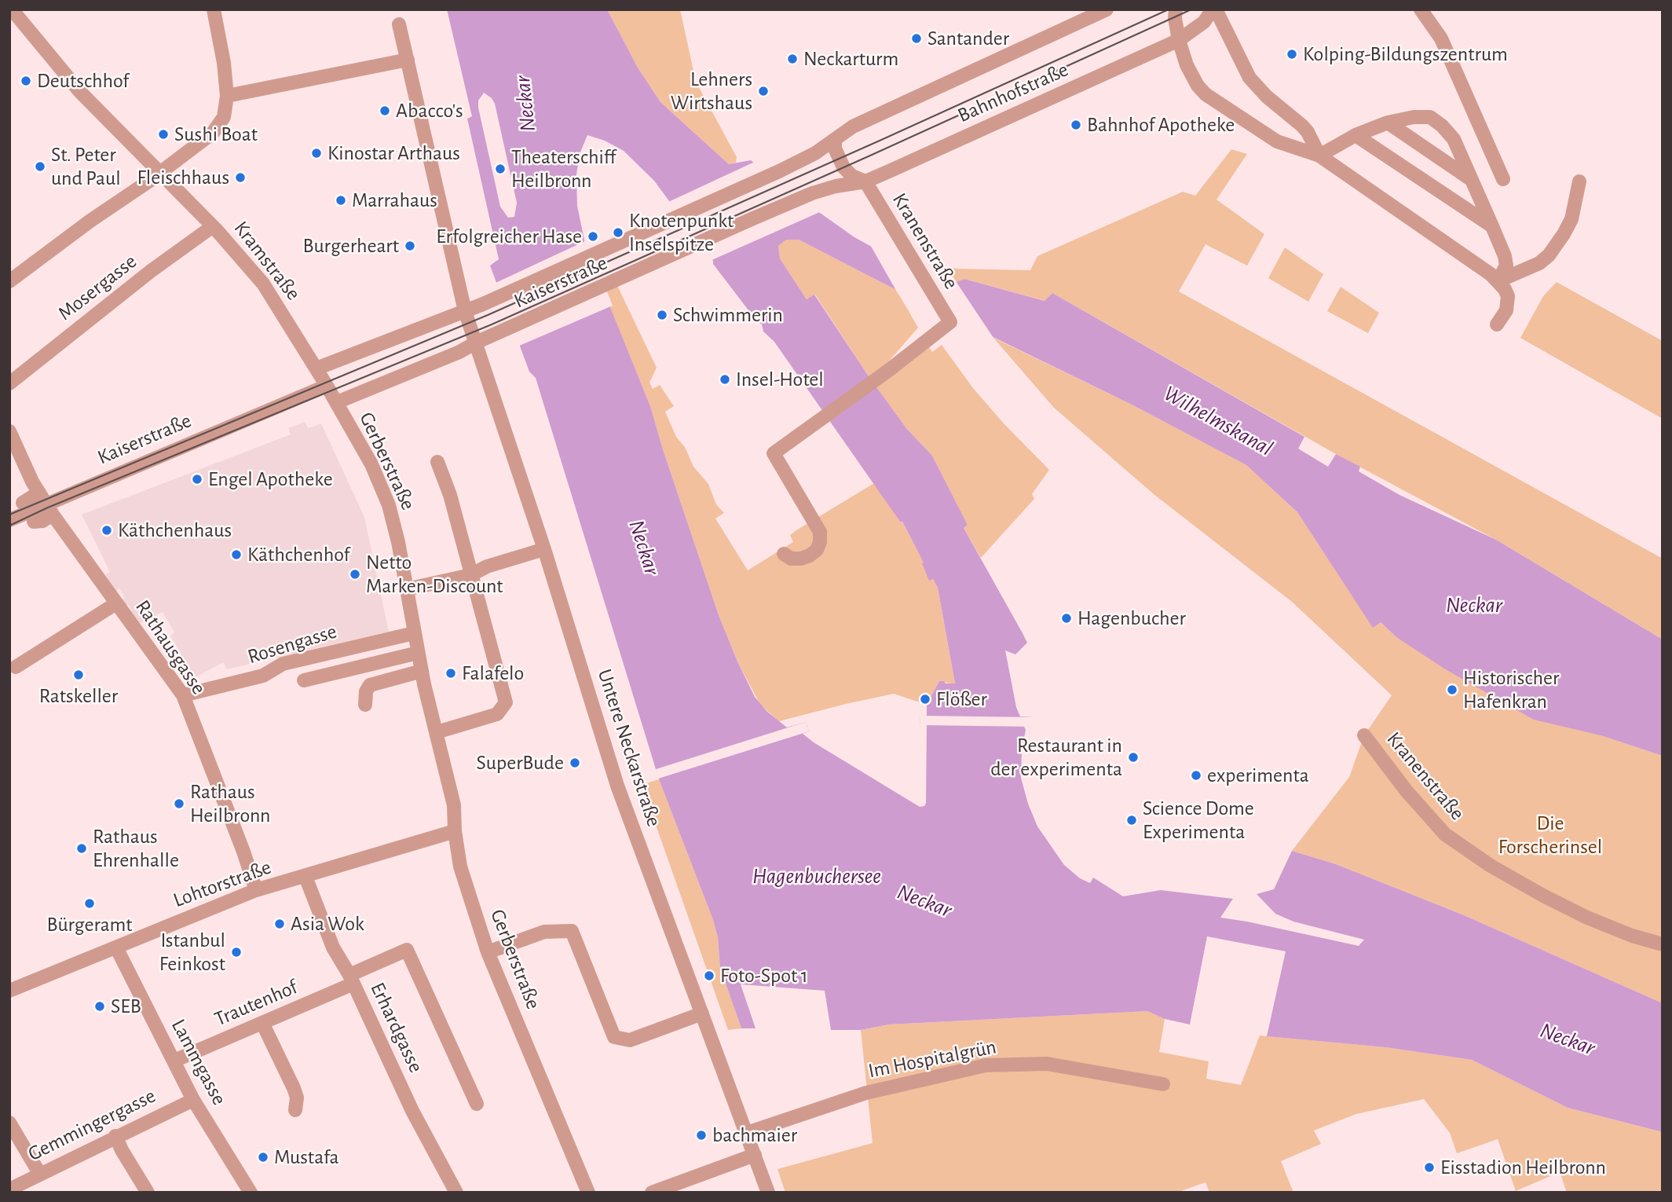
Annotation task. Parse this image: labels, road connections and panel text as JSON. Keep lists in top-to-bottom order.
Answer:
{
  "streets": {
    "street": [
      "Bahnhofstraße",
      "Kranenstraße",
      "Kramstraße",
      "Kaiserstraße",
      "Mosergasse",
      "Gerberstraße",
      "Rosengasse",
      "Rathausgasse",
      "Untere Neckarstraße",
      "Lohtorstraße",
      "Trautenhof",
      "Erhardgasse",
      "Im Hospitalgrün",
      "Lammgasse",
      "Gemmingergasse"
    ]
  },
  "crossings": [
    ["Bahnhofstraße", "Kranenstraße"],
    ["Bahnhofstraße", "Kaiserstraße"],
    ["Kranenstraße", "Kaiserstraße"],
    ["Kramstraße", "Kaiserstraße"],
    ["Kramstraße", "Mosergasse"],
    ["Kramstraße", "Gerberstraße"],
    ["Kaiserstraße", "Gerberstraße"],
    ["Kaiserstraße", "Rathausgasse"],
    ["Kaiserstraße", "Untere Neckarstraße"],
    ["Gerberstraße", "Rosengasse"],
    ["Gerberstraße", "Lohtorstraße"],
    ["Rosengasse", "Rathausgasse"],
    ["Rathausgasse", "Lohtorstraße"],
    ["Untere Neckarstraße", "Im Hospitalgrün"],
    ["Lohtorstraße", "Erhardgasse"],
    ["Lohtorstraße", "Lammgasse"],
    ["Trautenhof", "Erhardgasse"],
    ["Trautenhof", "Lammgasse"],
    ["Lammgasse", "Gemmingergasse"]
  ],
  "water": ["Neckar", "Wilhelmskanal", "Hagenbuchersee"],
  "parks": ["Die Forscherinsel"],
  "places": [
    "Santander",
    "Kolping-Bildungszentrum",
    "Neckarturm",
    "Deutschhof",
    "Lehners Wirtshaus",
    "Abacco's",
    "Bahnhof Apotheke",
    "Sushi Boat",
    "Kinostar Arthaus",
    "St. Peter und Paul",
    "Theaterschiff Heilbronn",
    "Fleischhaus",
    "Marrahaus",
    "Knotenpunkt Inselspitze",
    "Erfolgreicher Hase",
    "Burgerheart",
    "Schwimmerin",
    "Insel-Hotel",
    "Engel Apotheke",
    "Käthchenhaus",
    "Käthchenhof",
    "Netto Marken-Discount",
    "Hagenbucher",
    "Falafelo",
    "Ratskeller",
    "Historischer Hafenkran",
    "Flößer",
    "Restaurant in der experimenta",
    "SuperBude",
    "experimenta",
    "Rathaus Heilbronn",
    "Science Dome Experimenta",
    "Rathaus Ehrenhalle",
    "Bürgeramt",
    "Asia Wok",
    "Istanbul Feinkost",
    "Foto-Spot 1",
    "SEB",
    "bachmaier",
    "Mustafa",
    "Eisstadion Heilbronn"
  ]
}
